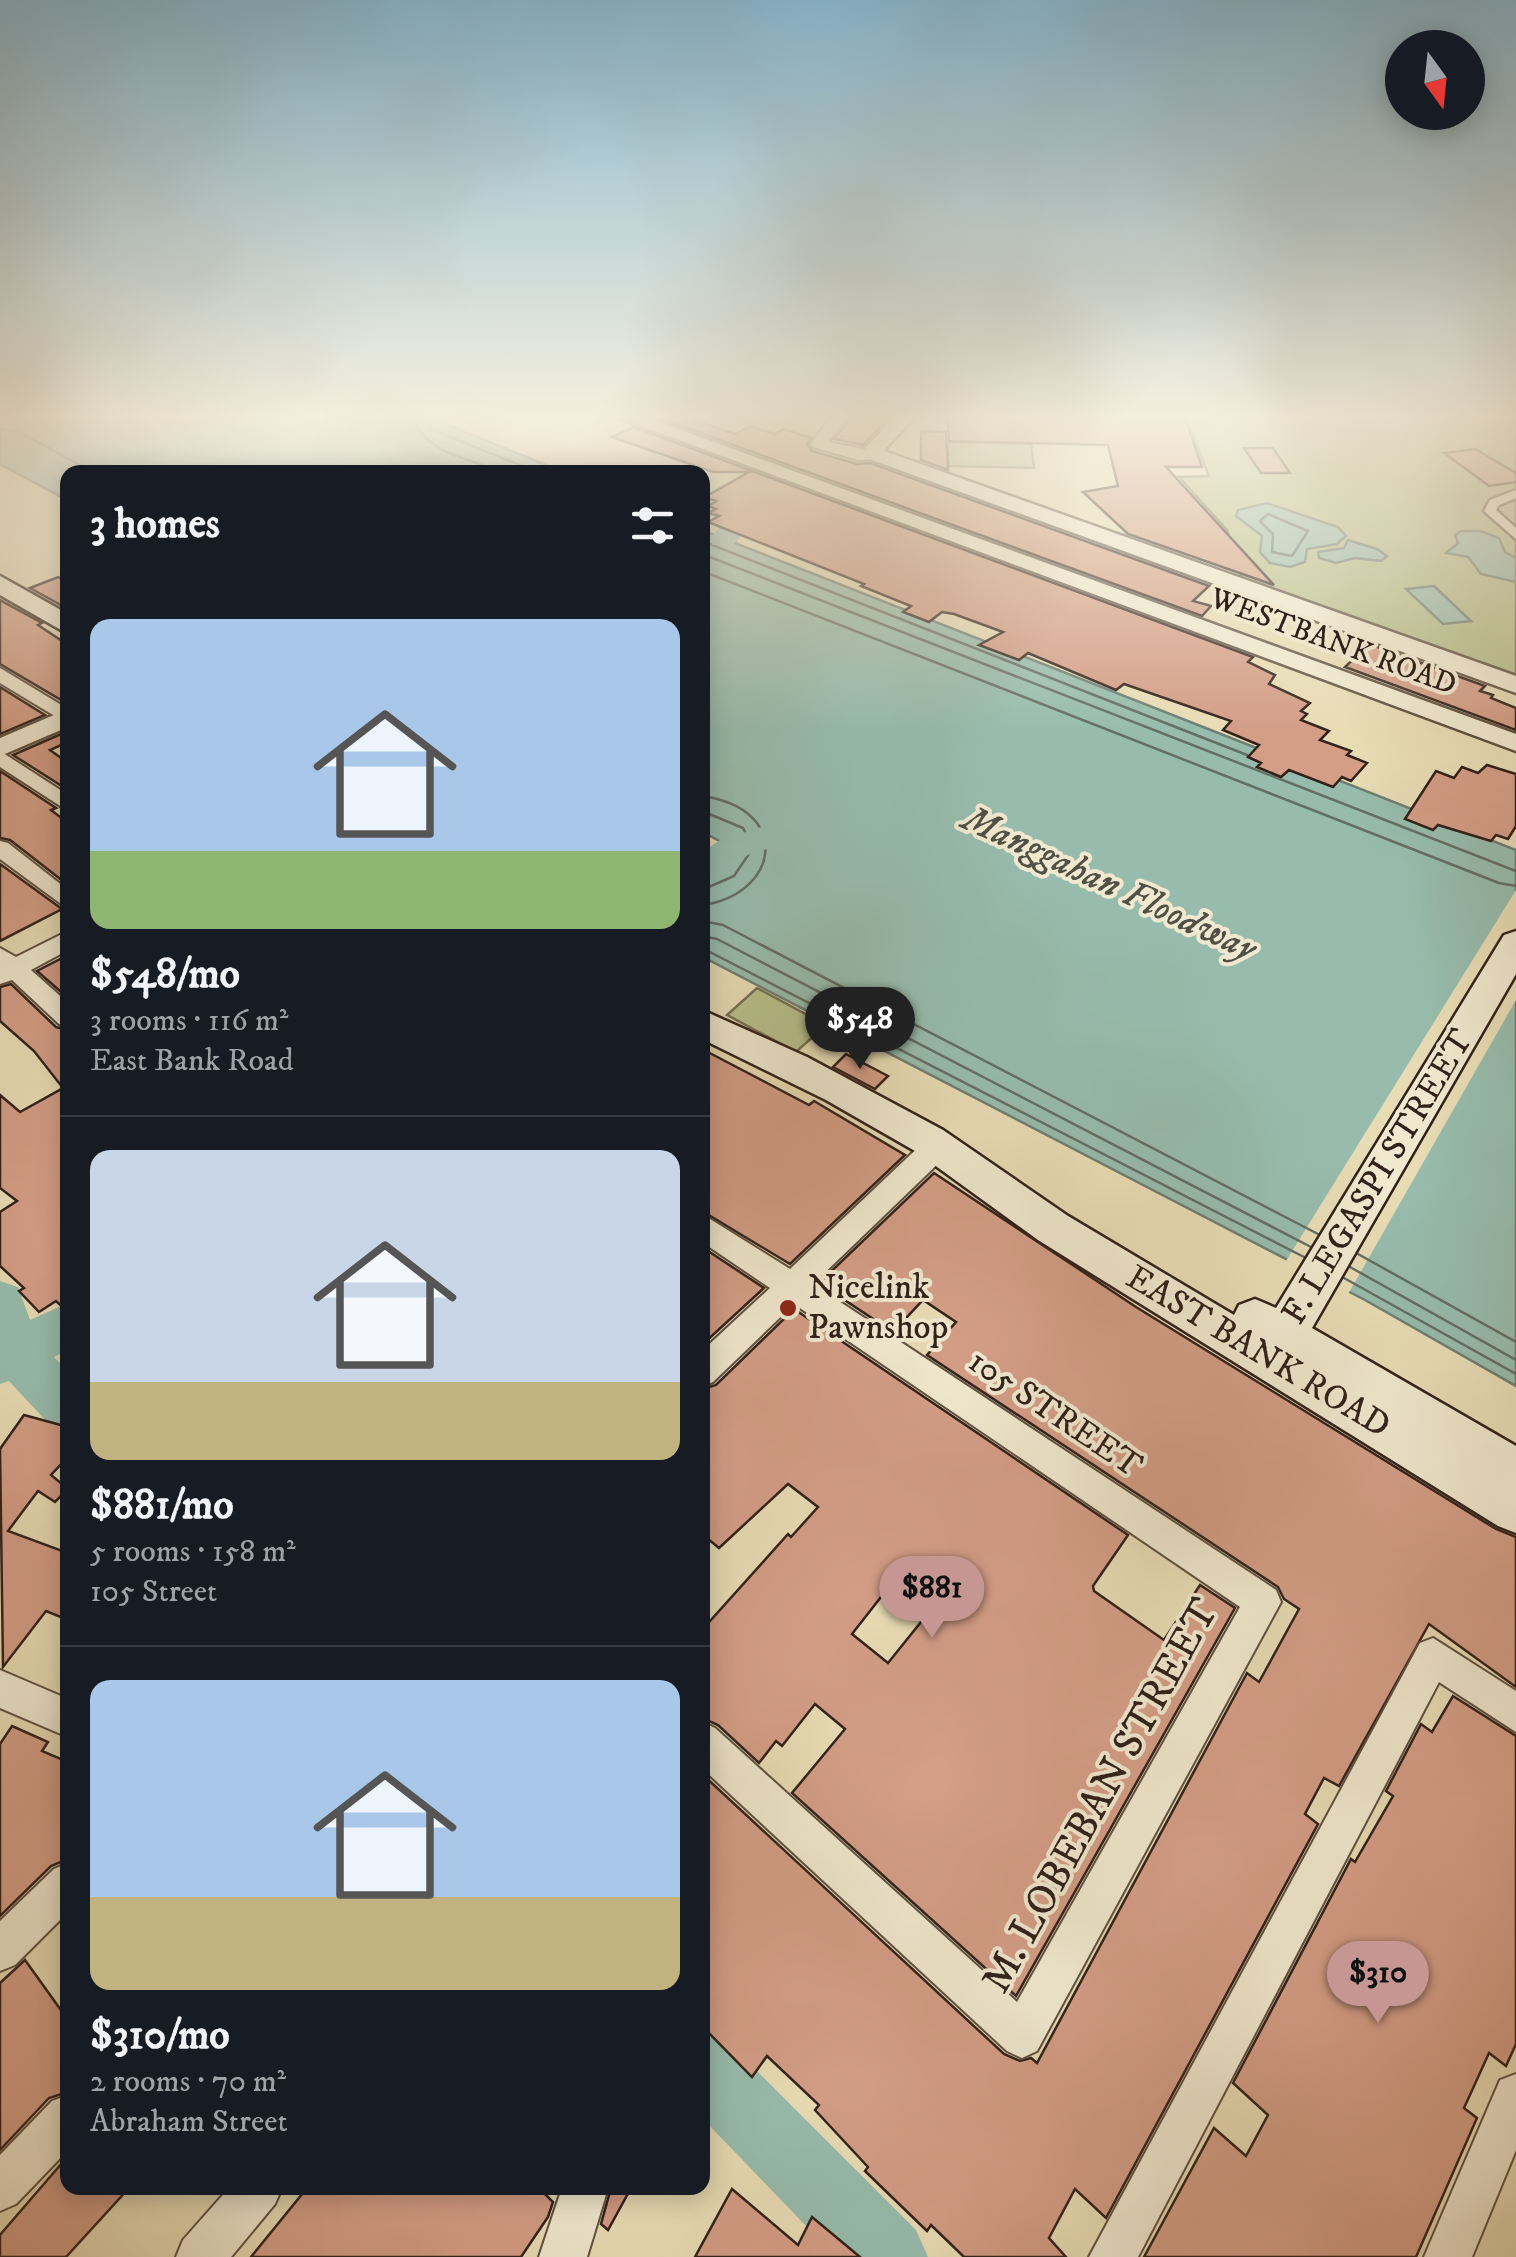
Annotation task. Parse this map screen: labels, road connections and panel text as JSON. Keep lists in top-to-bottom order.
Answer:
{
  "streets": {
    "main road": ["F. LEGASPI STREET", "EAST BANK ROAD"],
    "street": ["WESTBANK ROAD", "105 STREET", "M. LOBEBAN STREET"]
  },
  "crossings": [
    ["F. LEGASPI STREET", "EAST BANK ROAD"],
    ["105 STREET", "M. LOBEBAN STREET"]
  ],
  "water": ["Manggahan Floodway"],
  "places": ["Nicelink Pawnshop"],
  "north": "bottom",
  "page": {
    "heading": "3 homes",
    "list": [
      {
        "name": "$548/mo",
        "note": "3 rooms · 116 m² · East Bank Road"
      },
      {
        "name": "$881/mo",
        "note": "5 rooms · 158 m² · 105 Street"
      },
      {
        "name": "$310/mo",
        "note": "2 rooms · 70 m² · Abraham Street"
      }
    ],
    "price": ["$548", "$881", "$310"]
  }
}
